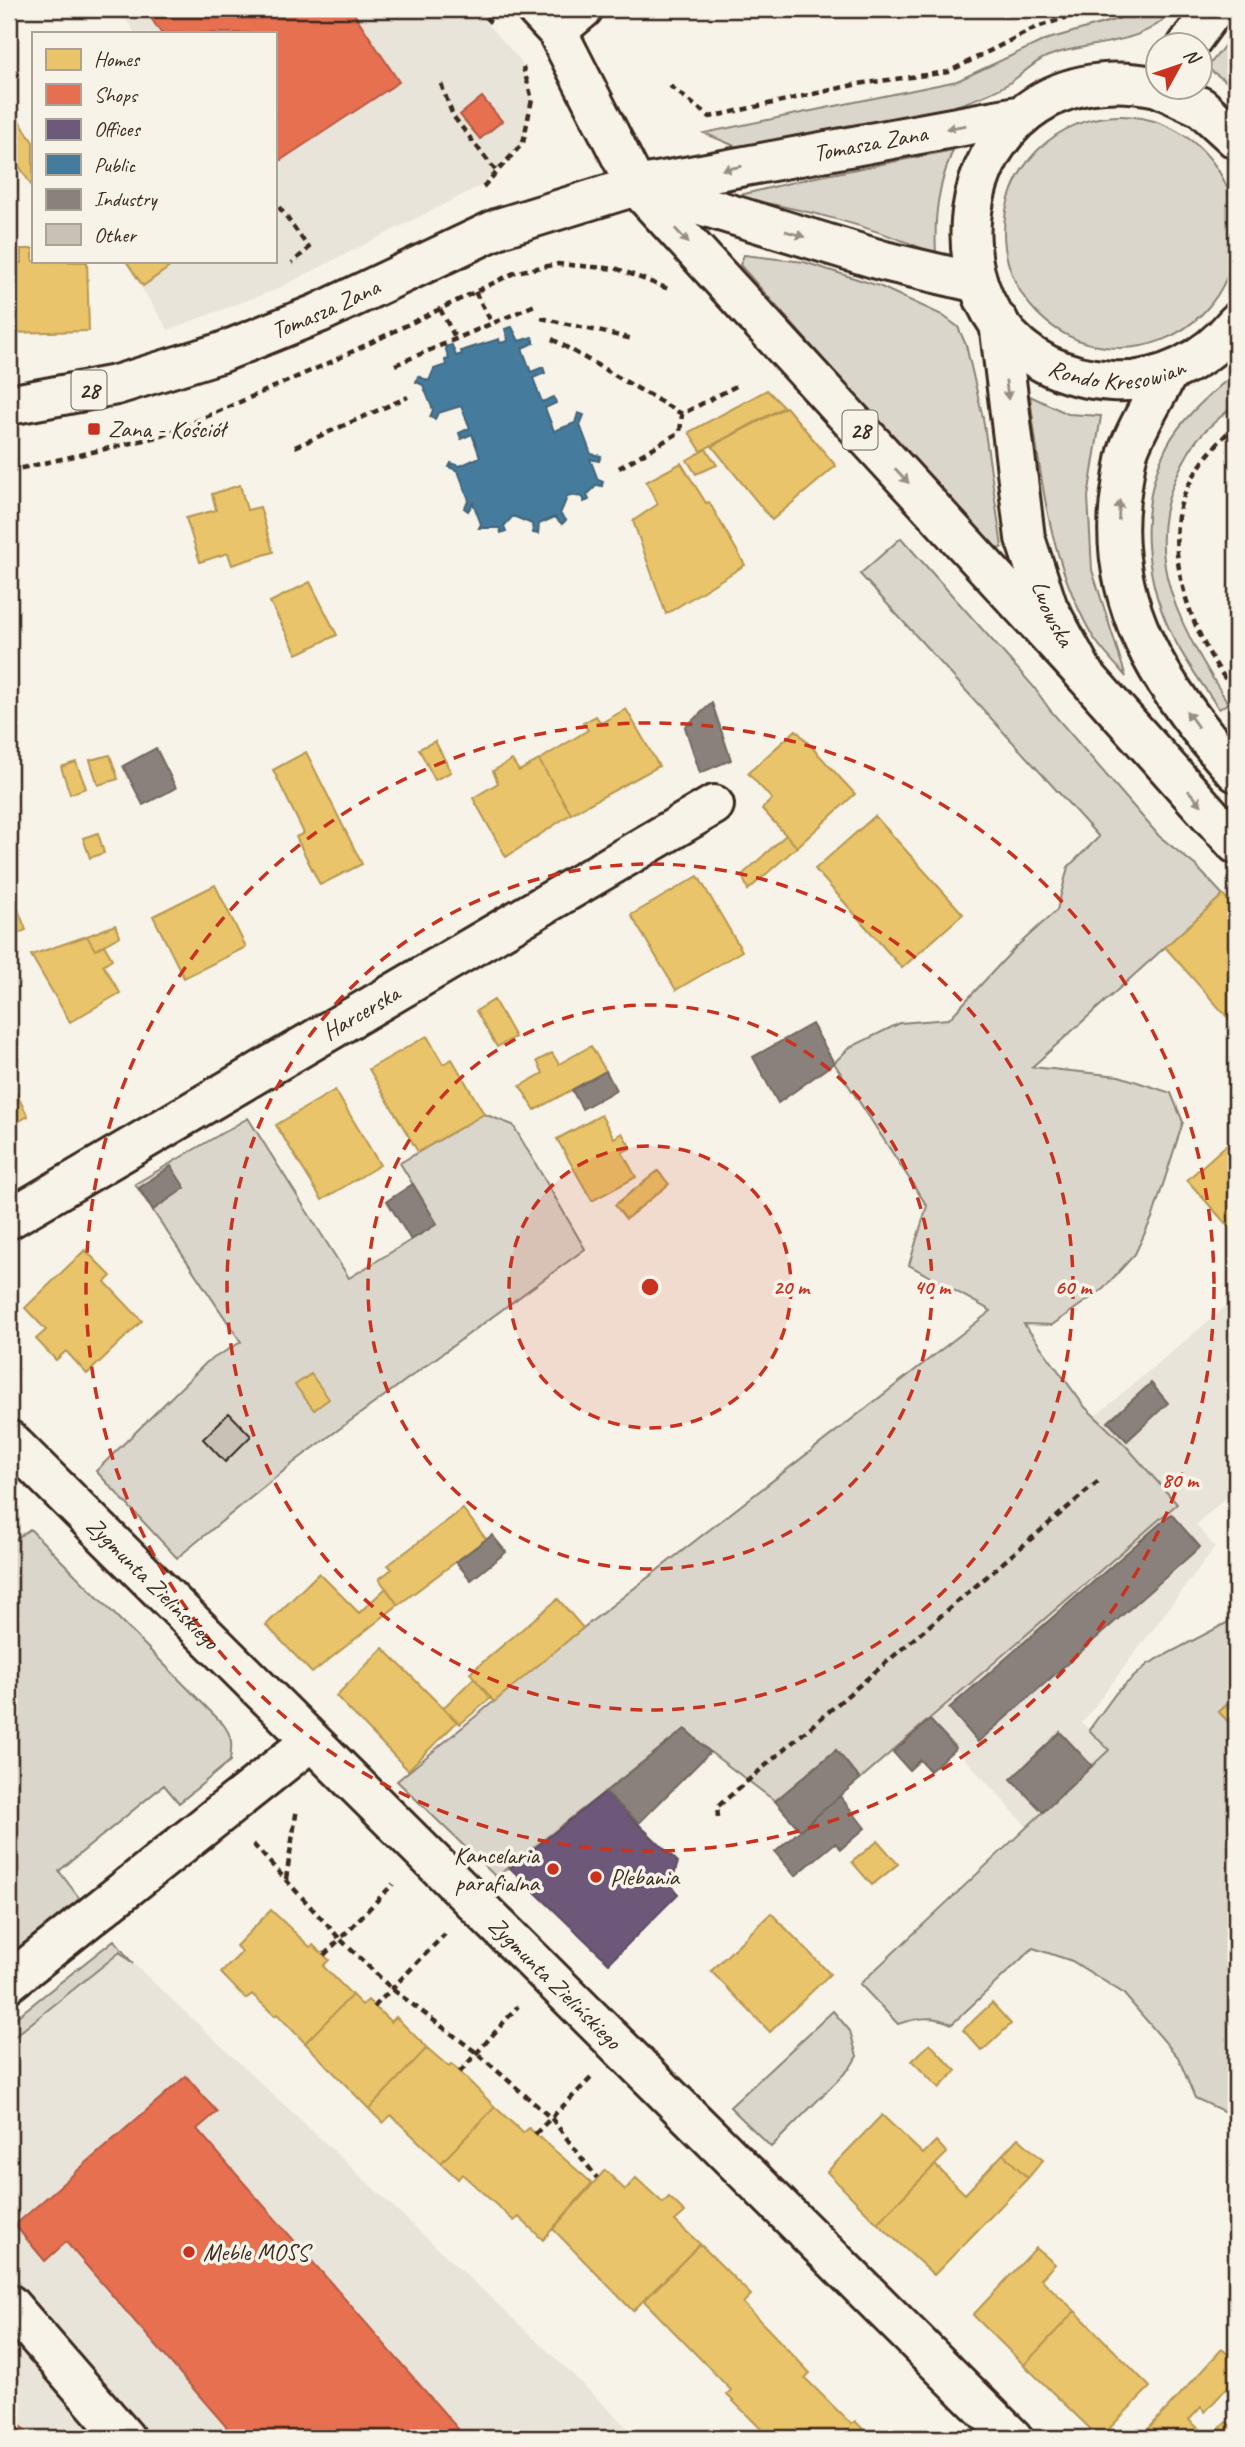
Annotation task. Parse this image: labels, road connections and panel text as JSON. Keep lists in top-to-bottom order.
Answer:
{
  "streets": {
    "main road": [
      "Tomasza Zana",
      "Rondo Kresowian",
      "28",
      "Lwowska",
      "Harcerska",
      "Zygmunta Zielińskiego"
    ]
  },
  "crossings": [
    ["Tomasza Zana", "Rondo Kresowian"],
    ["Tomasza Zana", "28"],
    ["Rondo Kresowian", "Lwowska"],
    ["28", "Lwowska"]
  ],
  "one_way": ["Tomasza Zana"],
  "places": {
    "transit": ["Zana - Kościół"],
    "other": ["Kancelaria parafialna", "Plebania", "Meble MOSS"]
  },
  "legend": [
    "Homes",
    "Shops",
    "Offices",
    "Public",
    "Industry",
    "Other"
  ],
  "north": "top right",
  "rings": [
    "20 m",
    "40 m",
    "60 m",
    "80 m"
  ]
}
